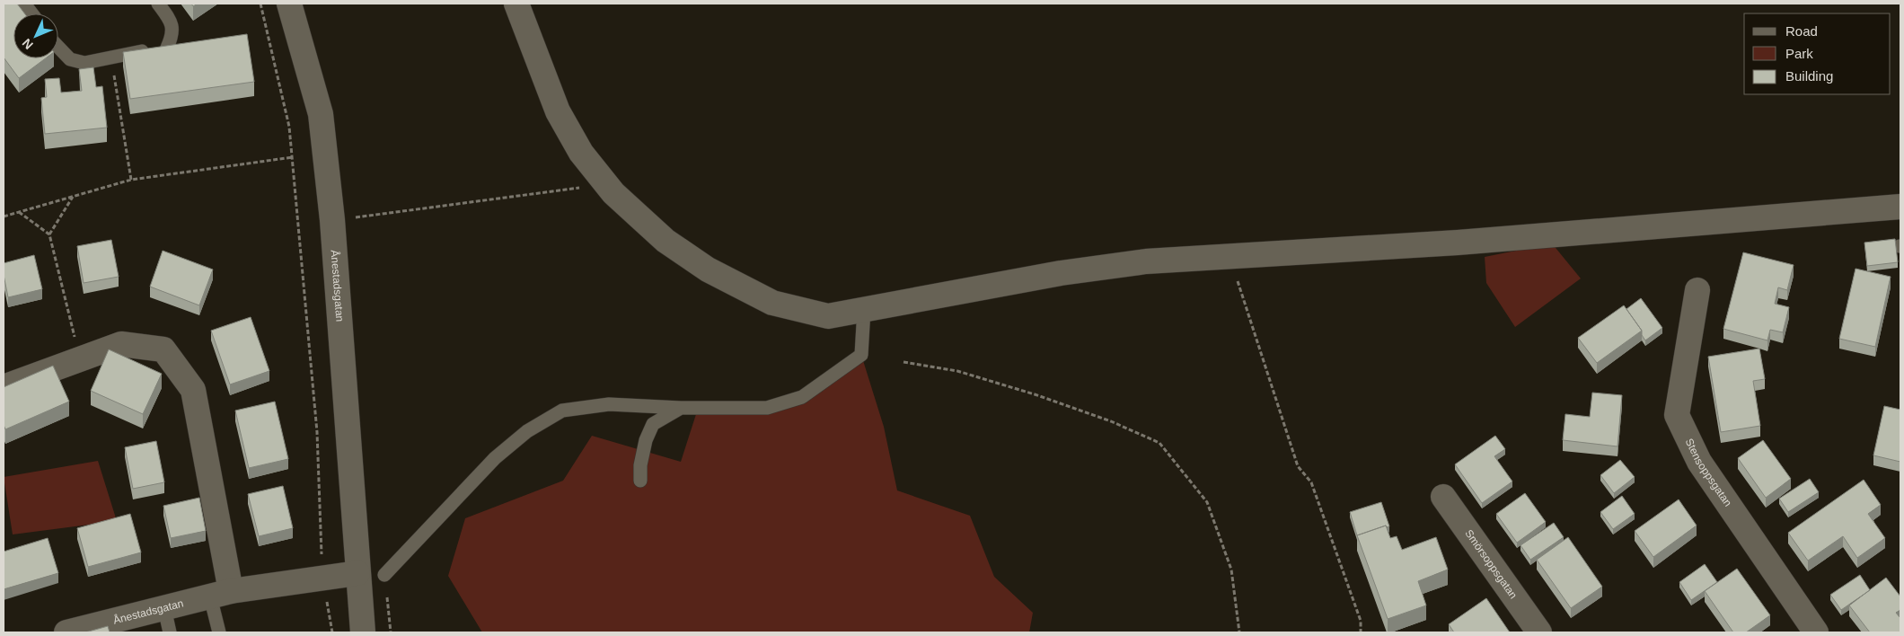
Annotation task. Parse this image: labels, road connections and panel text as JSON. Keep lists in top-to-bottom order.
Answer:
{
  "streets": {
    "street": ["Ånestadsgatan", "Stensoppsgatan", "Smörsoppsgatan"]
  },
  "legend": ["Road", "Park", "Building"],
  "north": "bottom left"
}
